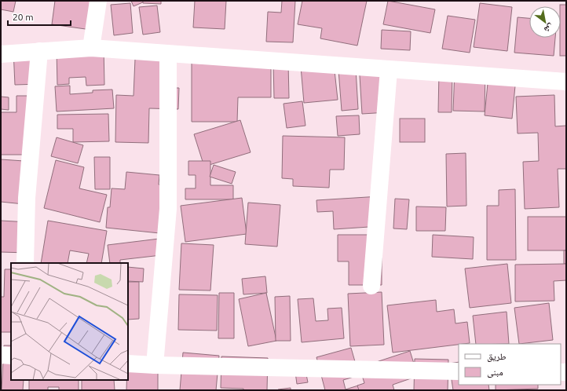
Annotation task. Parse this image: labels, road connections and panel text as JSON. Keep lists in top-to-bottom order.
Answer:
{
  "legend": ["طريق", "مبنى"],
  "scale_bar": "20 m",
  "north": "bottom right"
}
